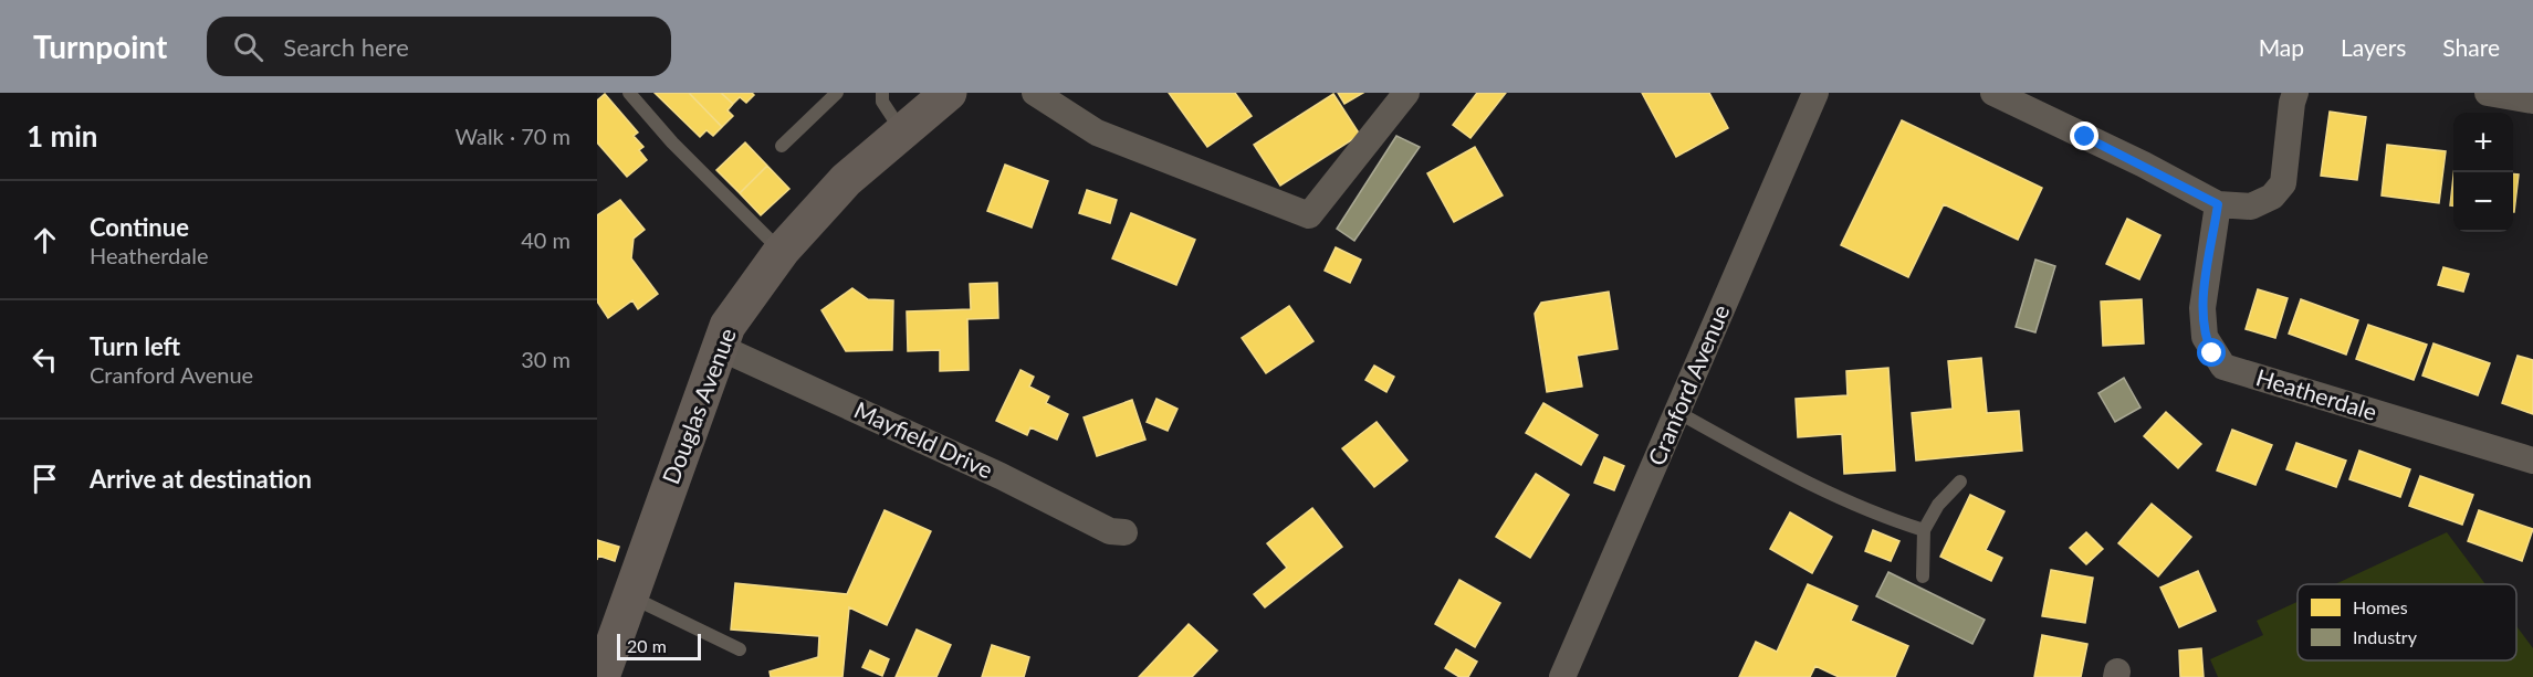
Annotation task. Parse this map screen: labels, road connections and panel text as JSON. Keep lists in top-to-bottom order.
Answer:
{
  "streets": {
    "street": [
      "Cranford Avenue",
      "Heatherdale",
      "Douglas Avenue",
      "Mayfield Drive"
    ]
  },
  "crossings": [
    ["Douglas Avenue", "Mayfield Drive"]
  ],
  "legend": ["Homes", "Industry"],
  "scale_bar": "20 m",
  "page": {
    "header": "Turnpoint",
    "search": "Search here",
    "nav": ["Map", "Layers", "Share"],
    "heading": ["1 min", "Walk · 70 m"],
    "map_buttons": ["+", "−"],
    "list": [
      ["Continue", "Heatherdale", "40 m"],
      ["Turn left", "Cranford Avenue", "30 m"],
      "Arrive at destination"
    ],
    "scale": "20 m"
  }
}
